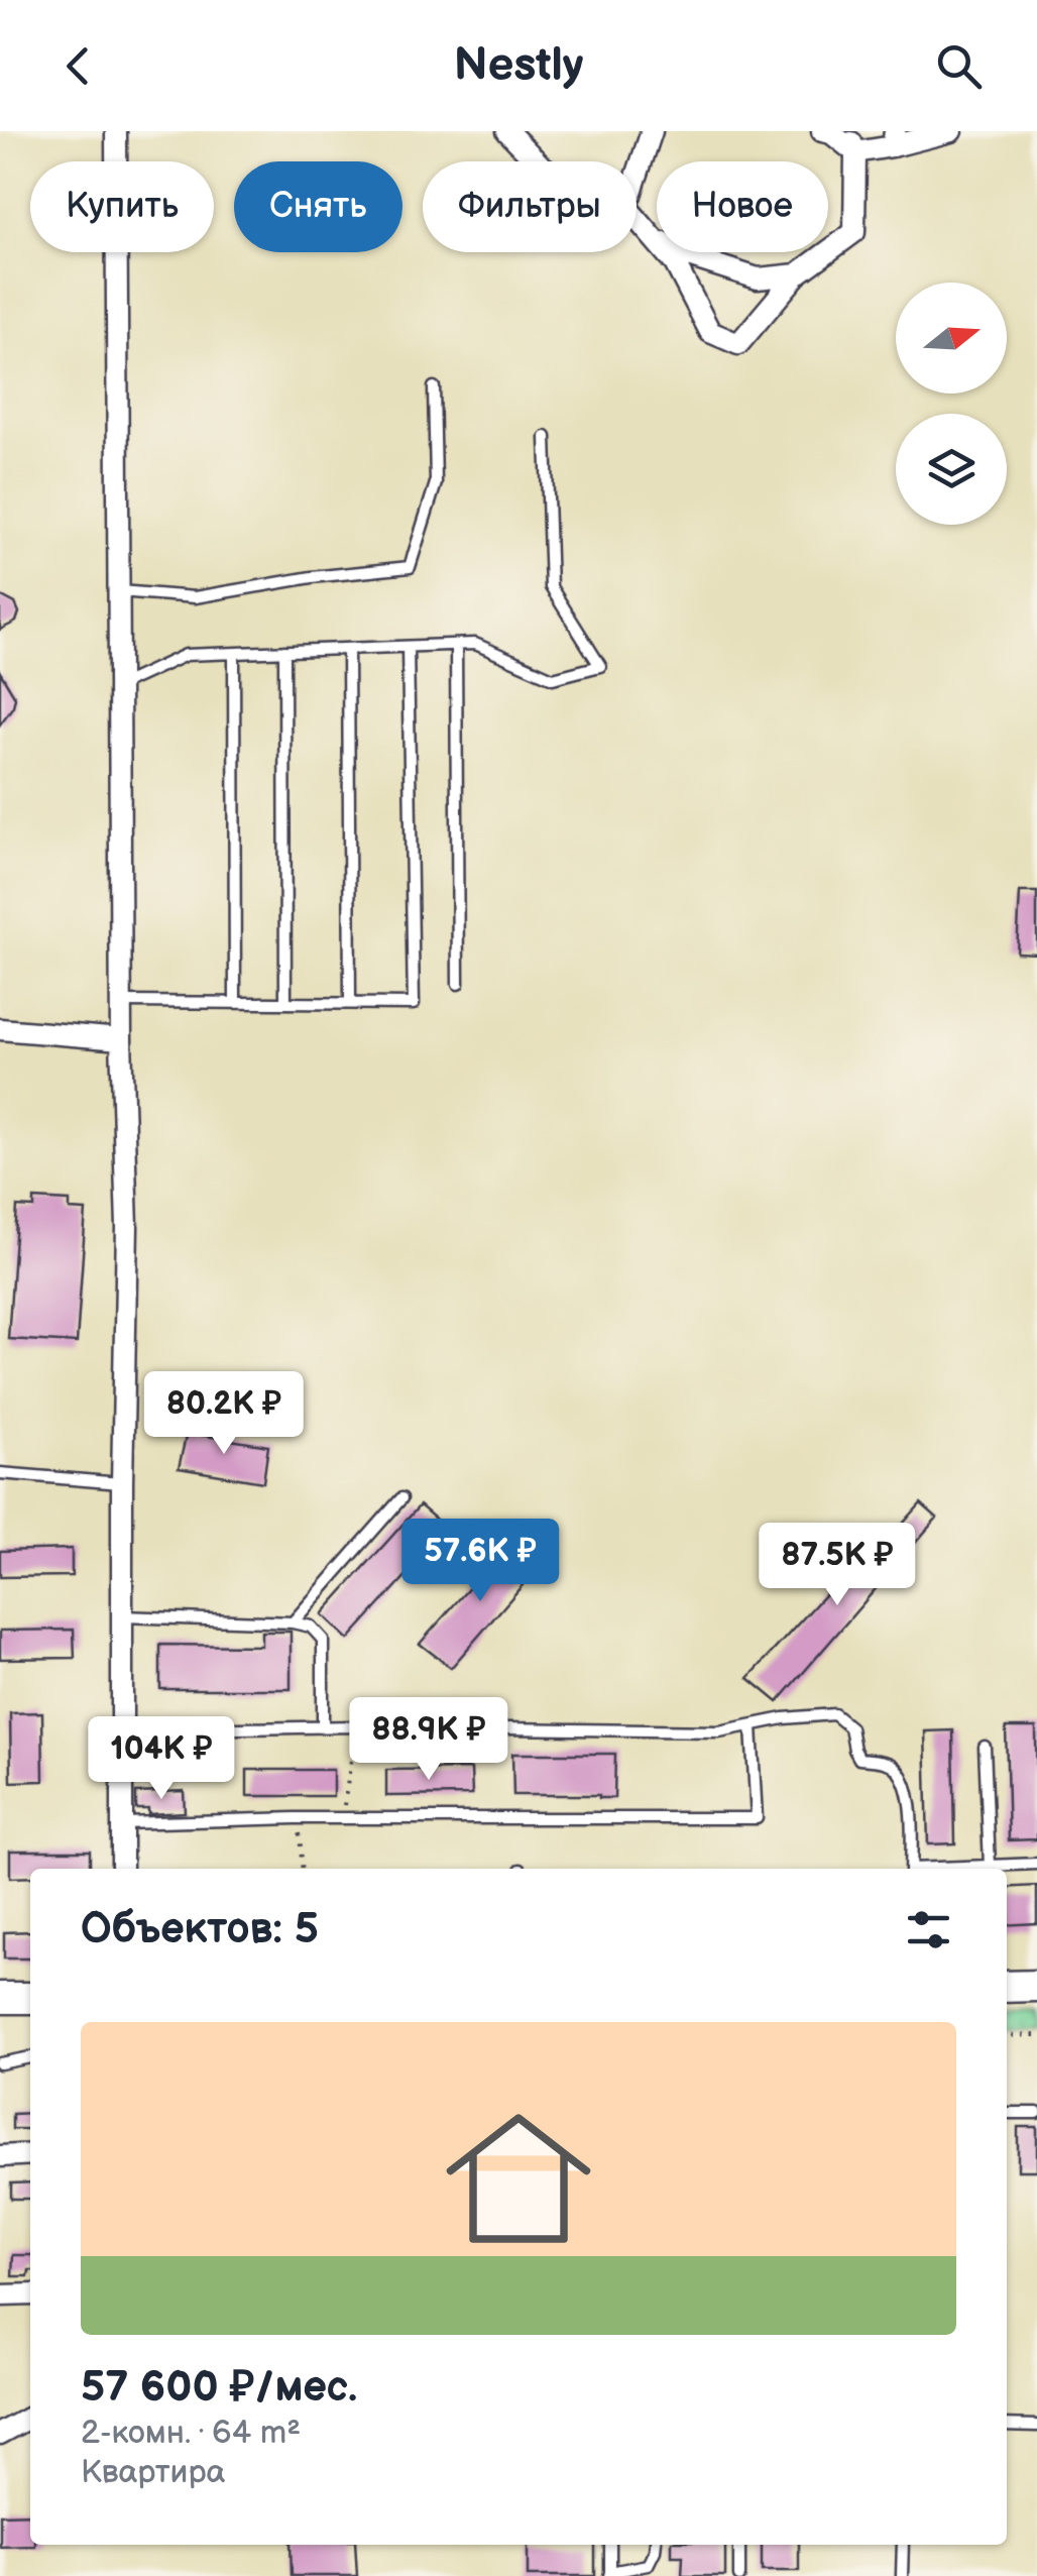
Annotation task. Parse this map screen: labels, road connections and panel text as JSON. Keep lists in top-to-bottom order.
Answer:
{
  "north": "right",
  "page": {
    "header": "Nestly",
    "chip": [
      "Купить",
      "Снять",
      "Фильтры",
      "Новое"
    ],
    "price": [
      "80.2K ₽",
      "57.6K ₽",
      "87.5K ₽",
      "88.9K ₽",
      "104K ₽"
    ],
    "heading": "Объектов: 5",
    "list": [
      {
        "name": "57 600 ₽/мес.",
        "note": "2-комн. · 64 m² · Квартира"
      }
    ]
  }
}
